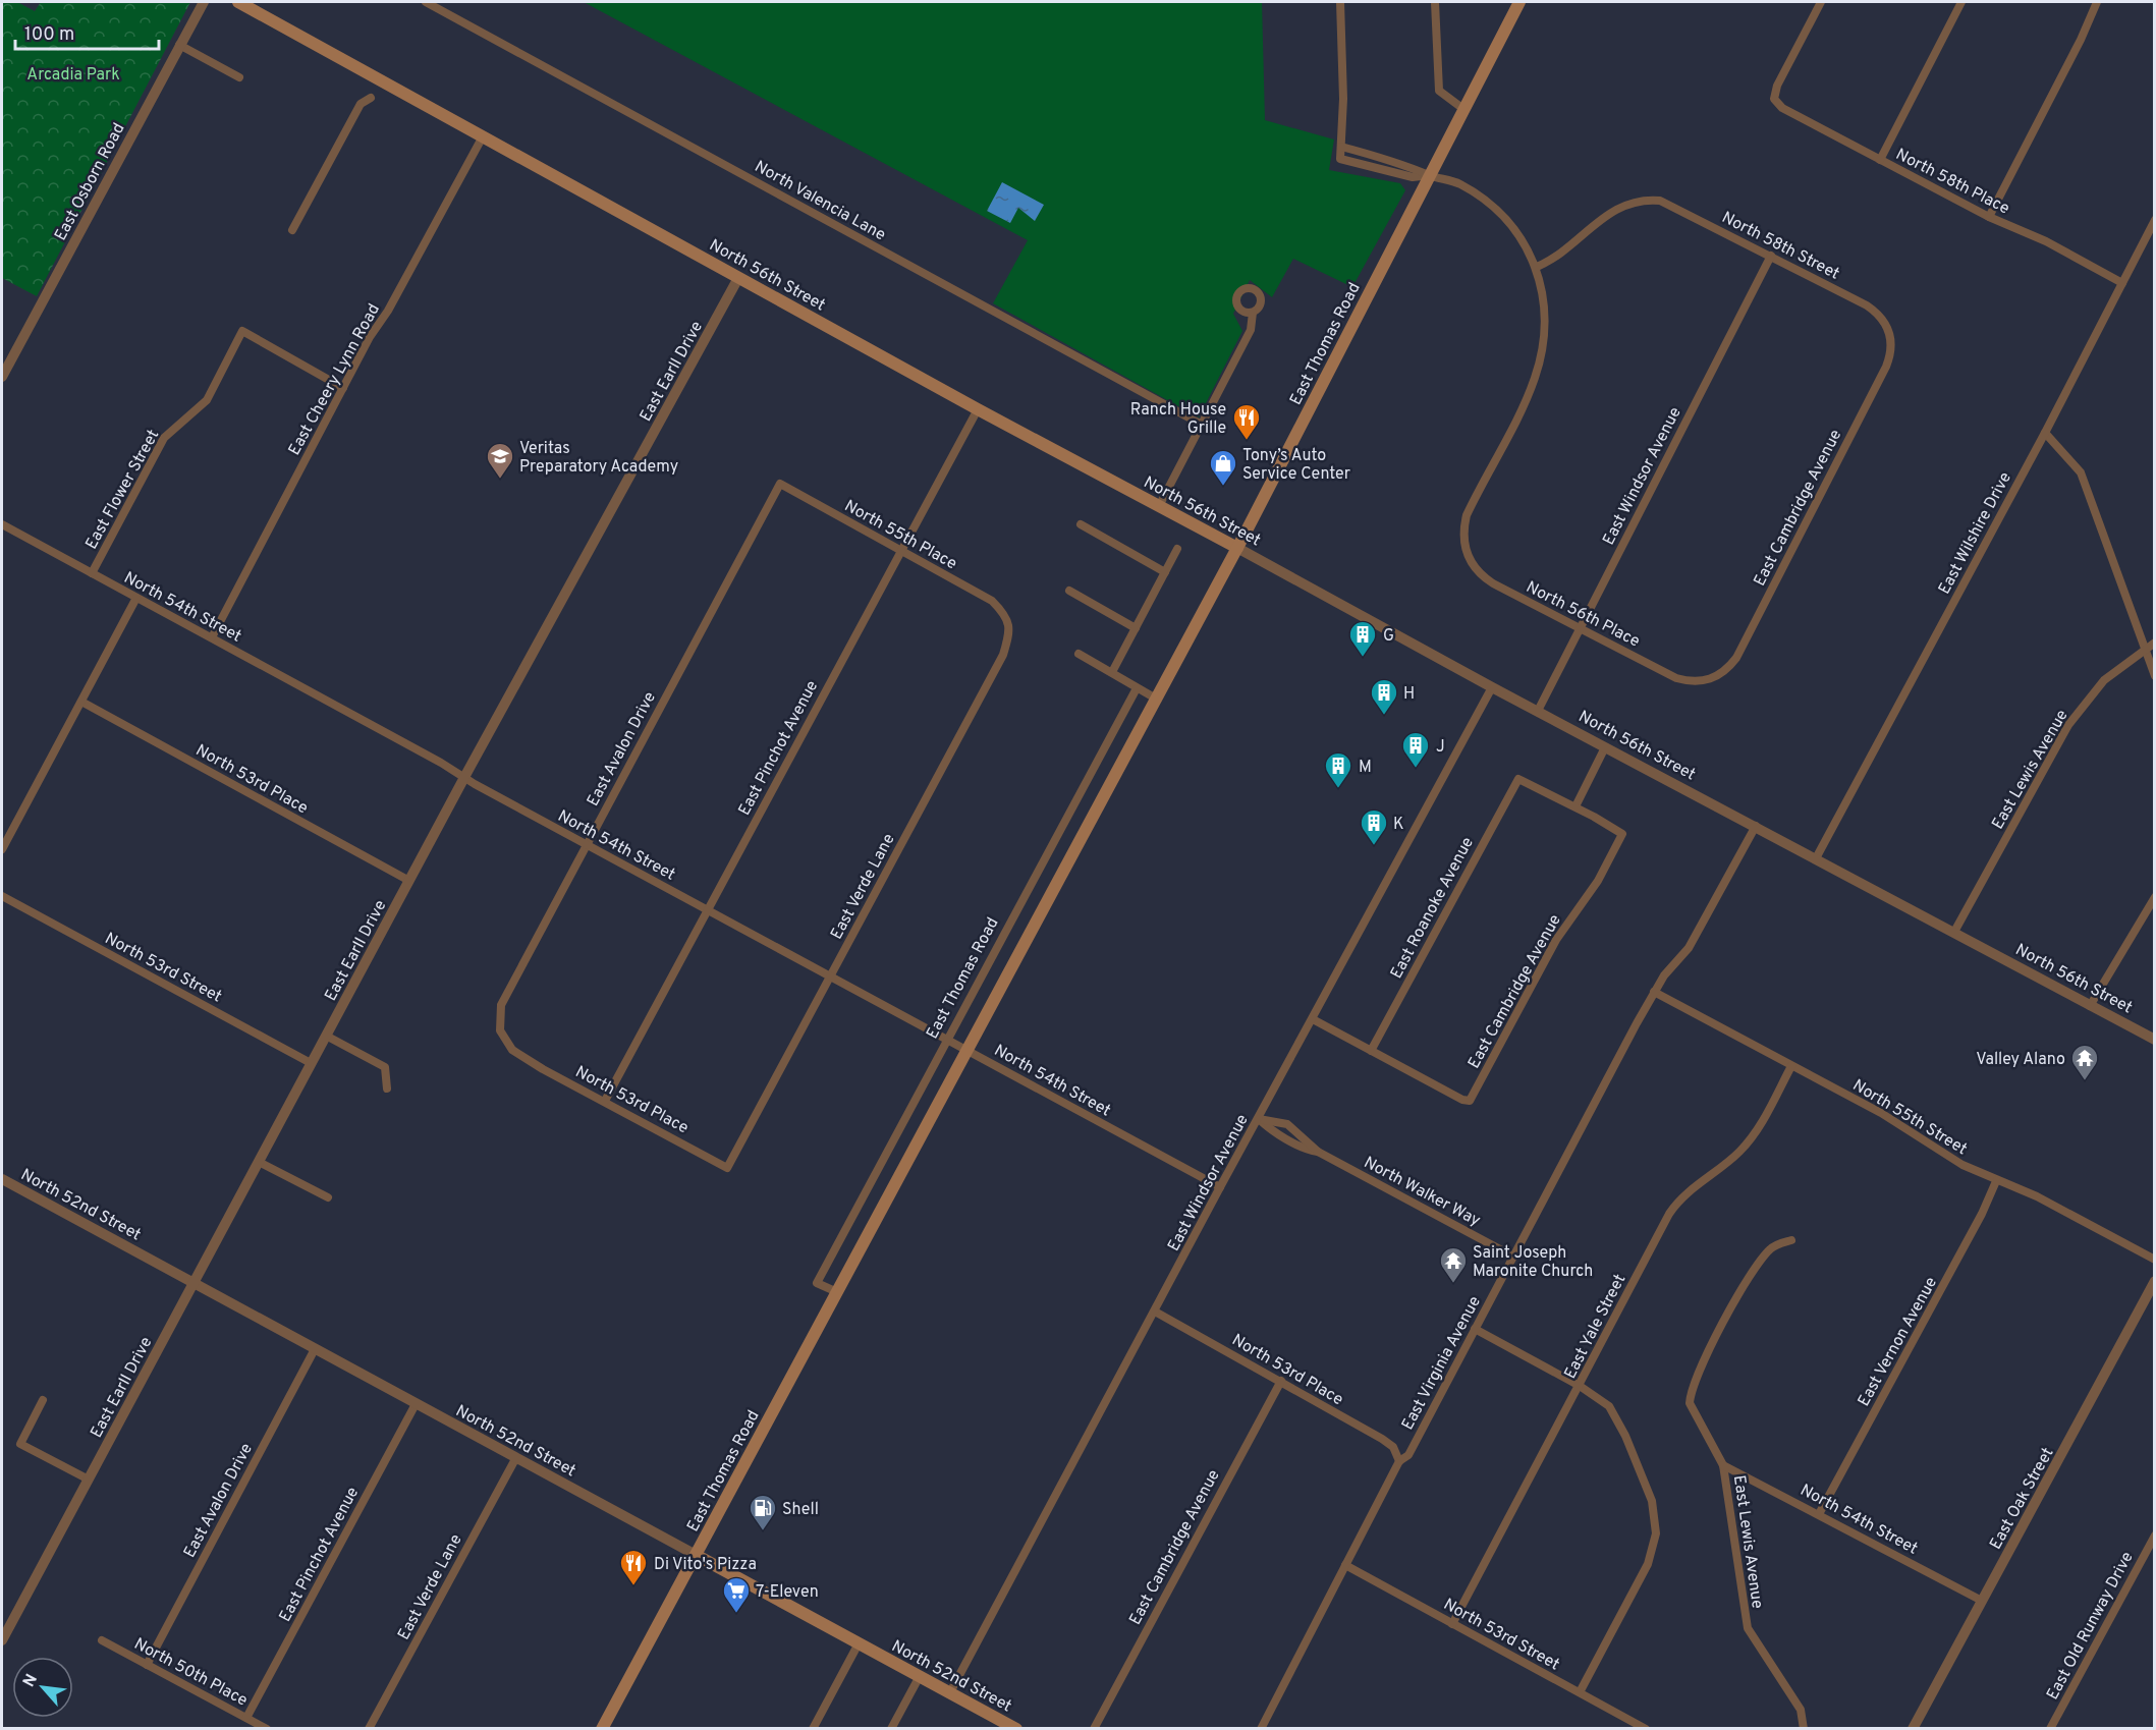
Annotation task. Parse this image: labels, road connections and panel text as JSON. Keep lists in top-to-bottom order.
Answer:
{
  "streets": {
    "main road": ["North 56th Street", "East Thomas Road", "North 52nd Street"],
    "street": [
      "North 58th Place",
      "East Osborn Road",
      "North Valencia Lane",
      "North 58th Street",
      "East Earll Drive",
      "East Cheery Lynn Road",
      "East Windsor Avenue",
      "East Flower Street",
      "East Cambridge Avenue",
      "East Wilshire Drive",
      "North 55th Place",
      "North 54th Street",
      "North 56th Place",
      "East Pinchot Avenue",
      "East Avalon Drive",
      "East Lewis Avenue",
      "North 53rd Place",
      "East Verde Lane",
      "East Roanoke Avenue",
      "North 53rd Street",
      "North 55th Street",
      "North Walker Way",
      "East Yale Street",
      "East Vernon Avenue",
      "East Virginia Avenue",
      "East Oak Street",
      "East Old Runway Drive",
      "North 50th Place"
    ]
  },
  "crossings": [
    ["North 58th Place", "East Wilshire Drive"],
    ["North 58th Street", "East Windsor Avenue"],
    ["North 58th Street", "East Cambridge Avenue"],
    ["North 58th Street", "North 56th Place"],
    ["North 56th Street", "East Thomas Road"],
    ["North 56th Street", "East Earll Drive"],
    ["North 56th Street", "East Cheery Lynn Road"],
    ["North 56th Street", "East Windsor Avenue"],
    ["North 56th Street", "East Wilshire Drive"],
    ["North 56th Street", "East Pinchot Avenue"],
    ["North 56th Street", "East Lewis Avenue"],
    ["North 56th Street", "East Virginia Avenue"],
    ["East Thomas Road", "North 54th Street"],
    ["East Thomas Road", "North 52nd Street"],
    ["East Earll Drive", "North 54th Street"],
    ["East Earll Drive", "North 53rd Place"],
    ["East Earll Drive", "North 53rd Street"],
    ["East Earll Drive", "North 52nd Street"],
    ["East Cheery Lynn Road", "East Flower Street"],
    ["East Cheery Lynn Road", "North 54th Street"],
    ["East Windsor Avenue", "North 54th Street"],
    ["East Windsor Avenue", "North 56th Place"],
    ["East Windsor Avenue", "North 53rd Place"],
    ["East Windsor Avenue", "North Walker Way"],
    ["East Windsor Avenue", "North 52nd Street"],
    ["East Flower Street", "North 54th Street"],
    ["East Cambridge Avenue", "North 56th Place"],
    ["East Cambridge Avenue", "North 53rd Place"],
    ["East Cambridge Avenue", "East Roanoke Avenue"],
    ["North 55th Place", "East Pinchot Avenue"],
    ["North 55th Place", "East Avalon Drive"],
    ["North 55th Place", "East Verde Lane"],
    ["North 54th Street", "East Pinchot Avenue"],
    ["North 54th Street", "East Avalon Drive"],
    ["North 54th Street", "East Lewis Avenue"],
    ["North 54th Street", "East Verde Lane"],
    ["North 54th Street", "East Vernon Avenue"],
    ["North 54th Street", "East Oak Street"],
    ["East Pinchot Avenue", "North 53rd Place"],
    ["East Pinchot Avenue", "North 52nd Street"],
    ["East Pinchot Avenue", "North 50th Place"],
    ["East Avalon Drive", "North 53rd Place"],
    ["East Avalon Drive", "North 52nd Street"],
    ["East Avalon Drive", "North 50th Place"],
    ["North 53rd Place", "East Verde Lane"],
    ["North 53rd Place", "East Virginia Avenue"],
    ["East Verde Lane", "North 52nd Street"],
    ["North 53rd Street", "East Yale Street"],
    ["North 53rd Street", "East Virginia Avenue"],
    ["North 55th Street", "East Yale Street"],
    ["North 55th Street", "East Vernon Avenue"],
    ["North 55th Street", "East Virginia Avenue"],
    ["North Walker Way", "East Virginia Avenue"]
  ],
  "parks": ["Arcadia Park"],
  "places": {
    "restaurant": ["Ranch House Grille", "Di Vito's Pizza"],
    "school or university": ["Veritas Preparatory Academy"],
    "shop": ["Tony’s Auto Service Center"],
    "building": [
      "G",
      "H",
      "J",
      "M",
      "K"
    ],
    "temple": ["Valley Alano", "Saint Joseph Maronite Church"],
    "fuel station": ["Shell"],
    "supermarket": ["7-Eleven"]
  },
  "scale_bar": "100 m",
  "north": "top left"
}
